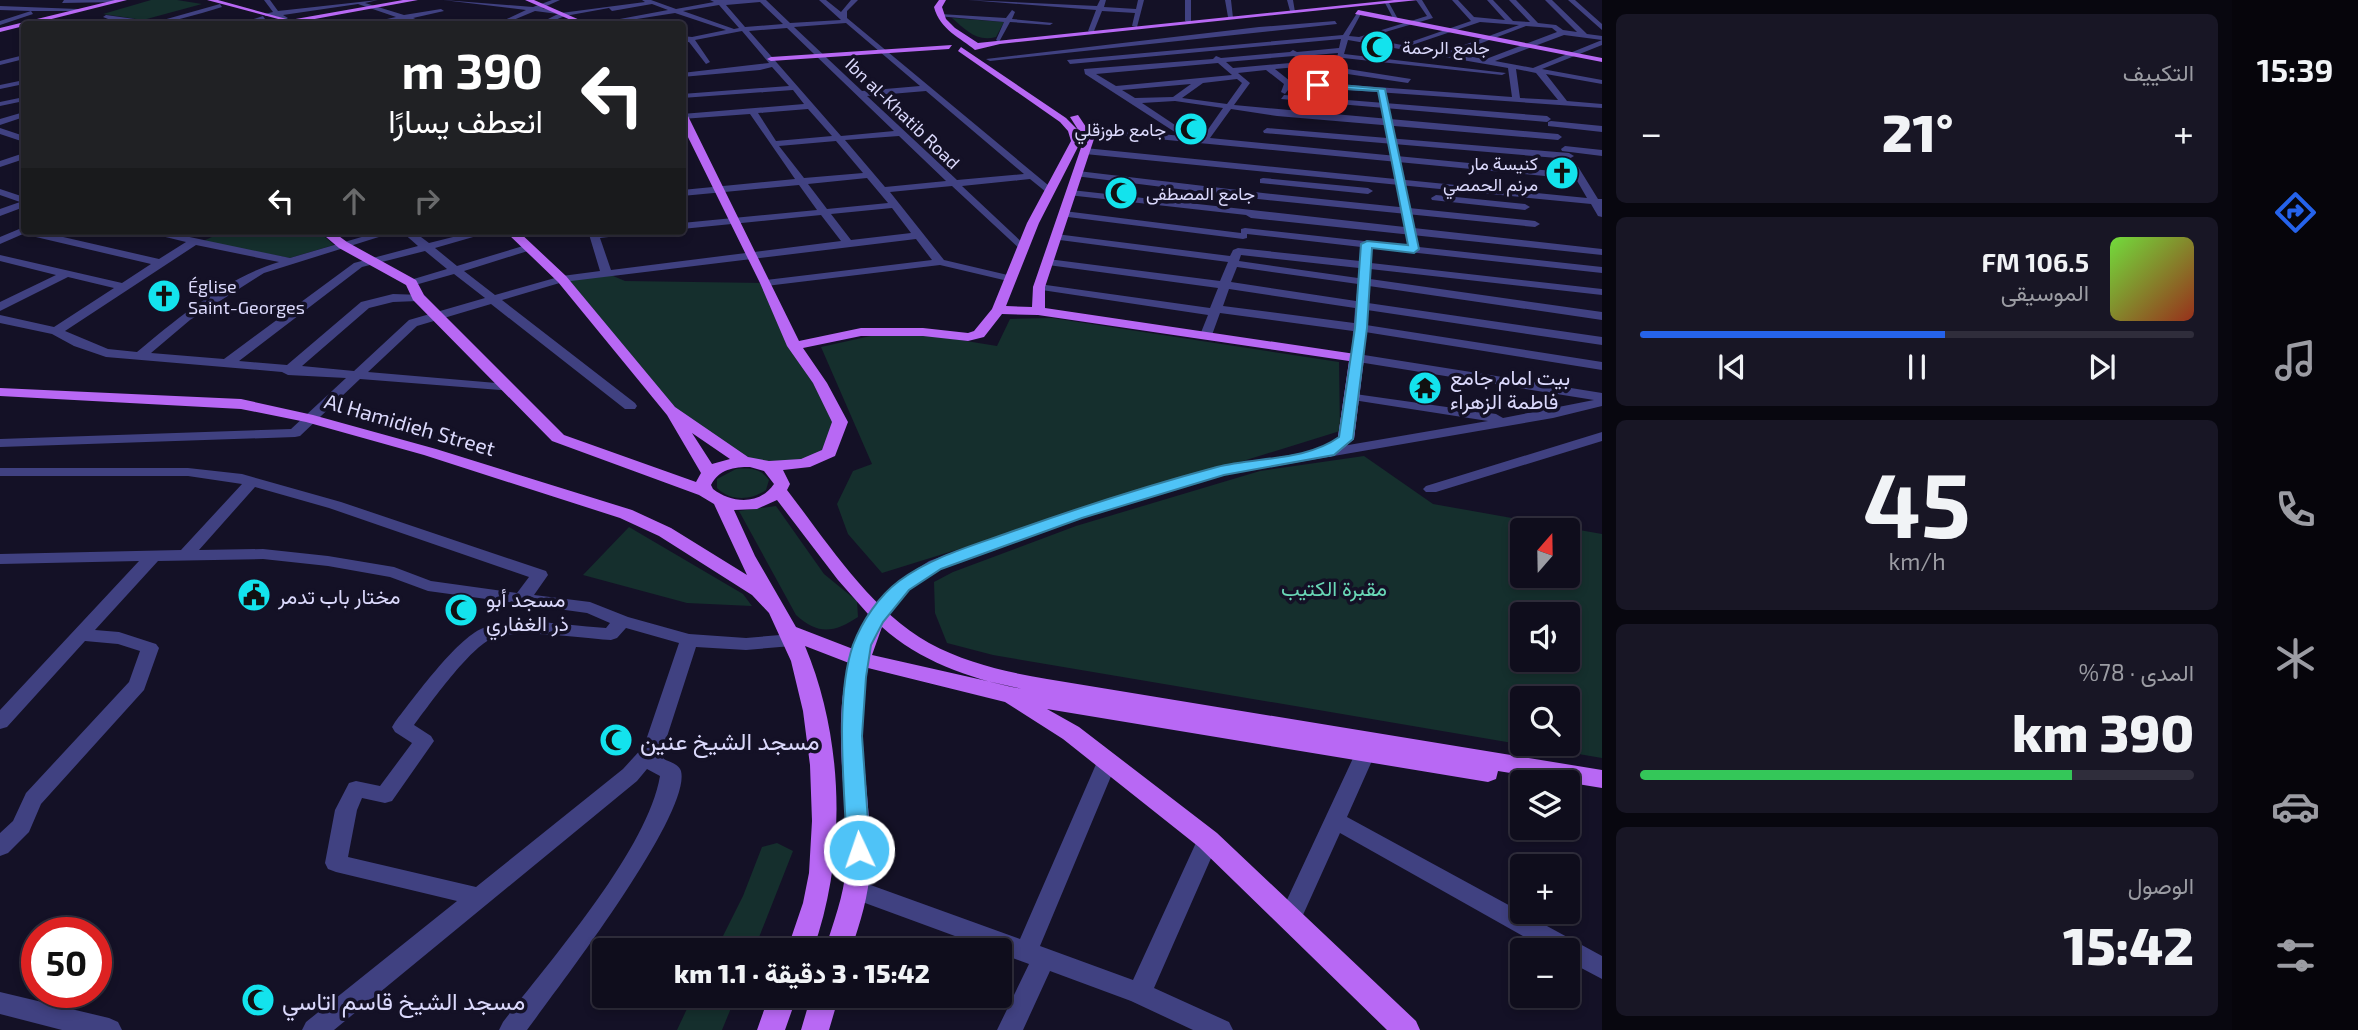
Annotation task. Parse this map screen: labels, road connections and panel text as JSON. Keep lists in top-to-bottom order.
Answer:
{
  "streets": {
    "main road": ["Al Hamidieh Street"],
    "street": ["Ibn al-Khatib Road"]
  },
  "parks": ["مقبرة الكتيب"],
  "places": {
    "mosque": [
      "جامع الرحمة",
      "جامع طوزقلي",
      "جامع المصطفى",
      "مسجد أبو ذر الغفاري",
      "مسجد الشيخ عنين",
      "مسجد الشيخ قاسم اتاسي"
    ],
    "church": ["كنيسة مار مرنم الحمصي", "Église Saint-Georges"],
    "temple": ["بيت امام جامع فاطمة الزهراء"],
    "public building": ["مختار باب تدمر"]
  },
  "north": "top",
  "page": {
    "tabs": "15:39",
    "tile": [
      "التكييف",
      ["45", "km/h"],
      ["المدى · 78%", "390 km"],
      ["الوصول", "15:42"]
    ],
    "turn": ["390 m", "انعطف يسارًا"],
    "heat": ["−", "21°", "+"],
    "song": ["106.5 FM", "الموسيقى"],
    "map_buttons": ["+", "−"],
    "limit": "50",
    "trip": "15:42 · 3 دقيقة · 1.1 km"
  }
}
